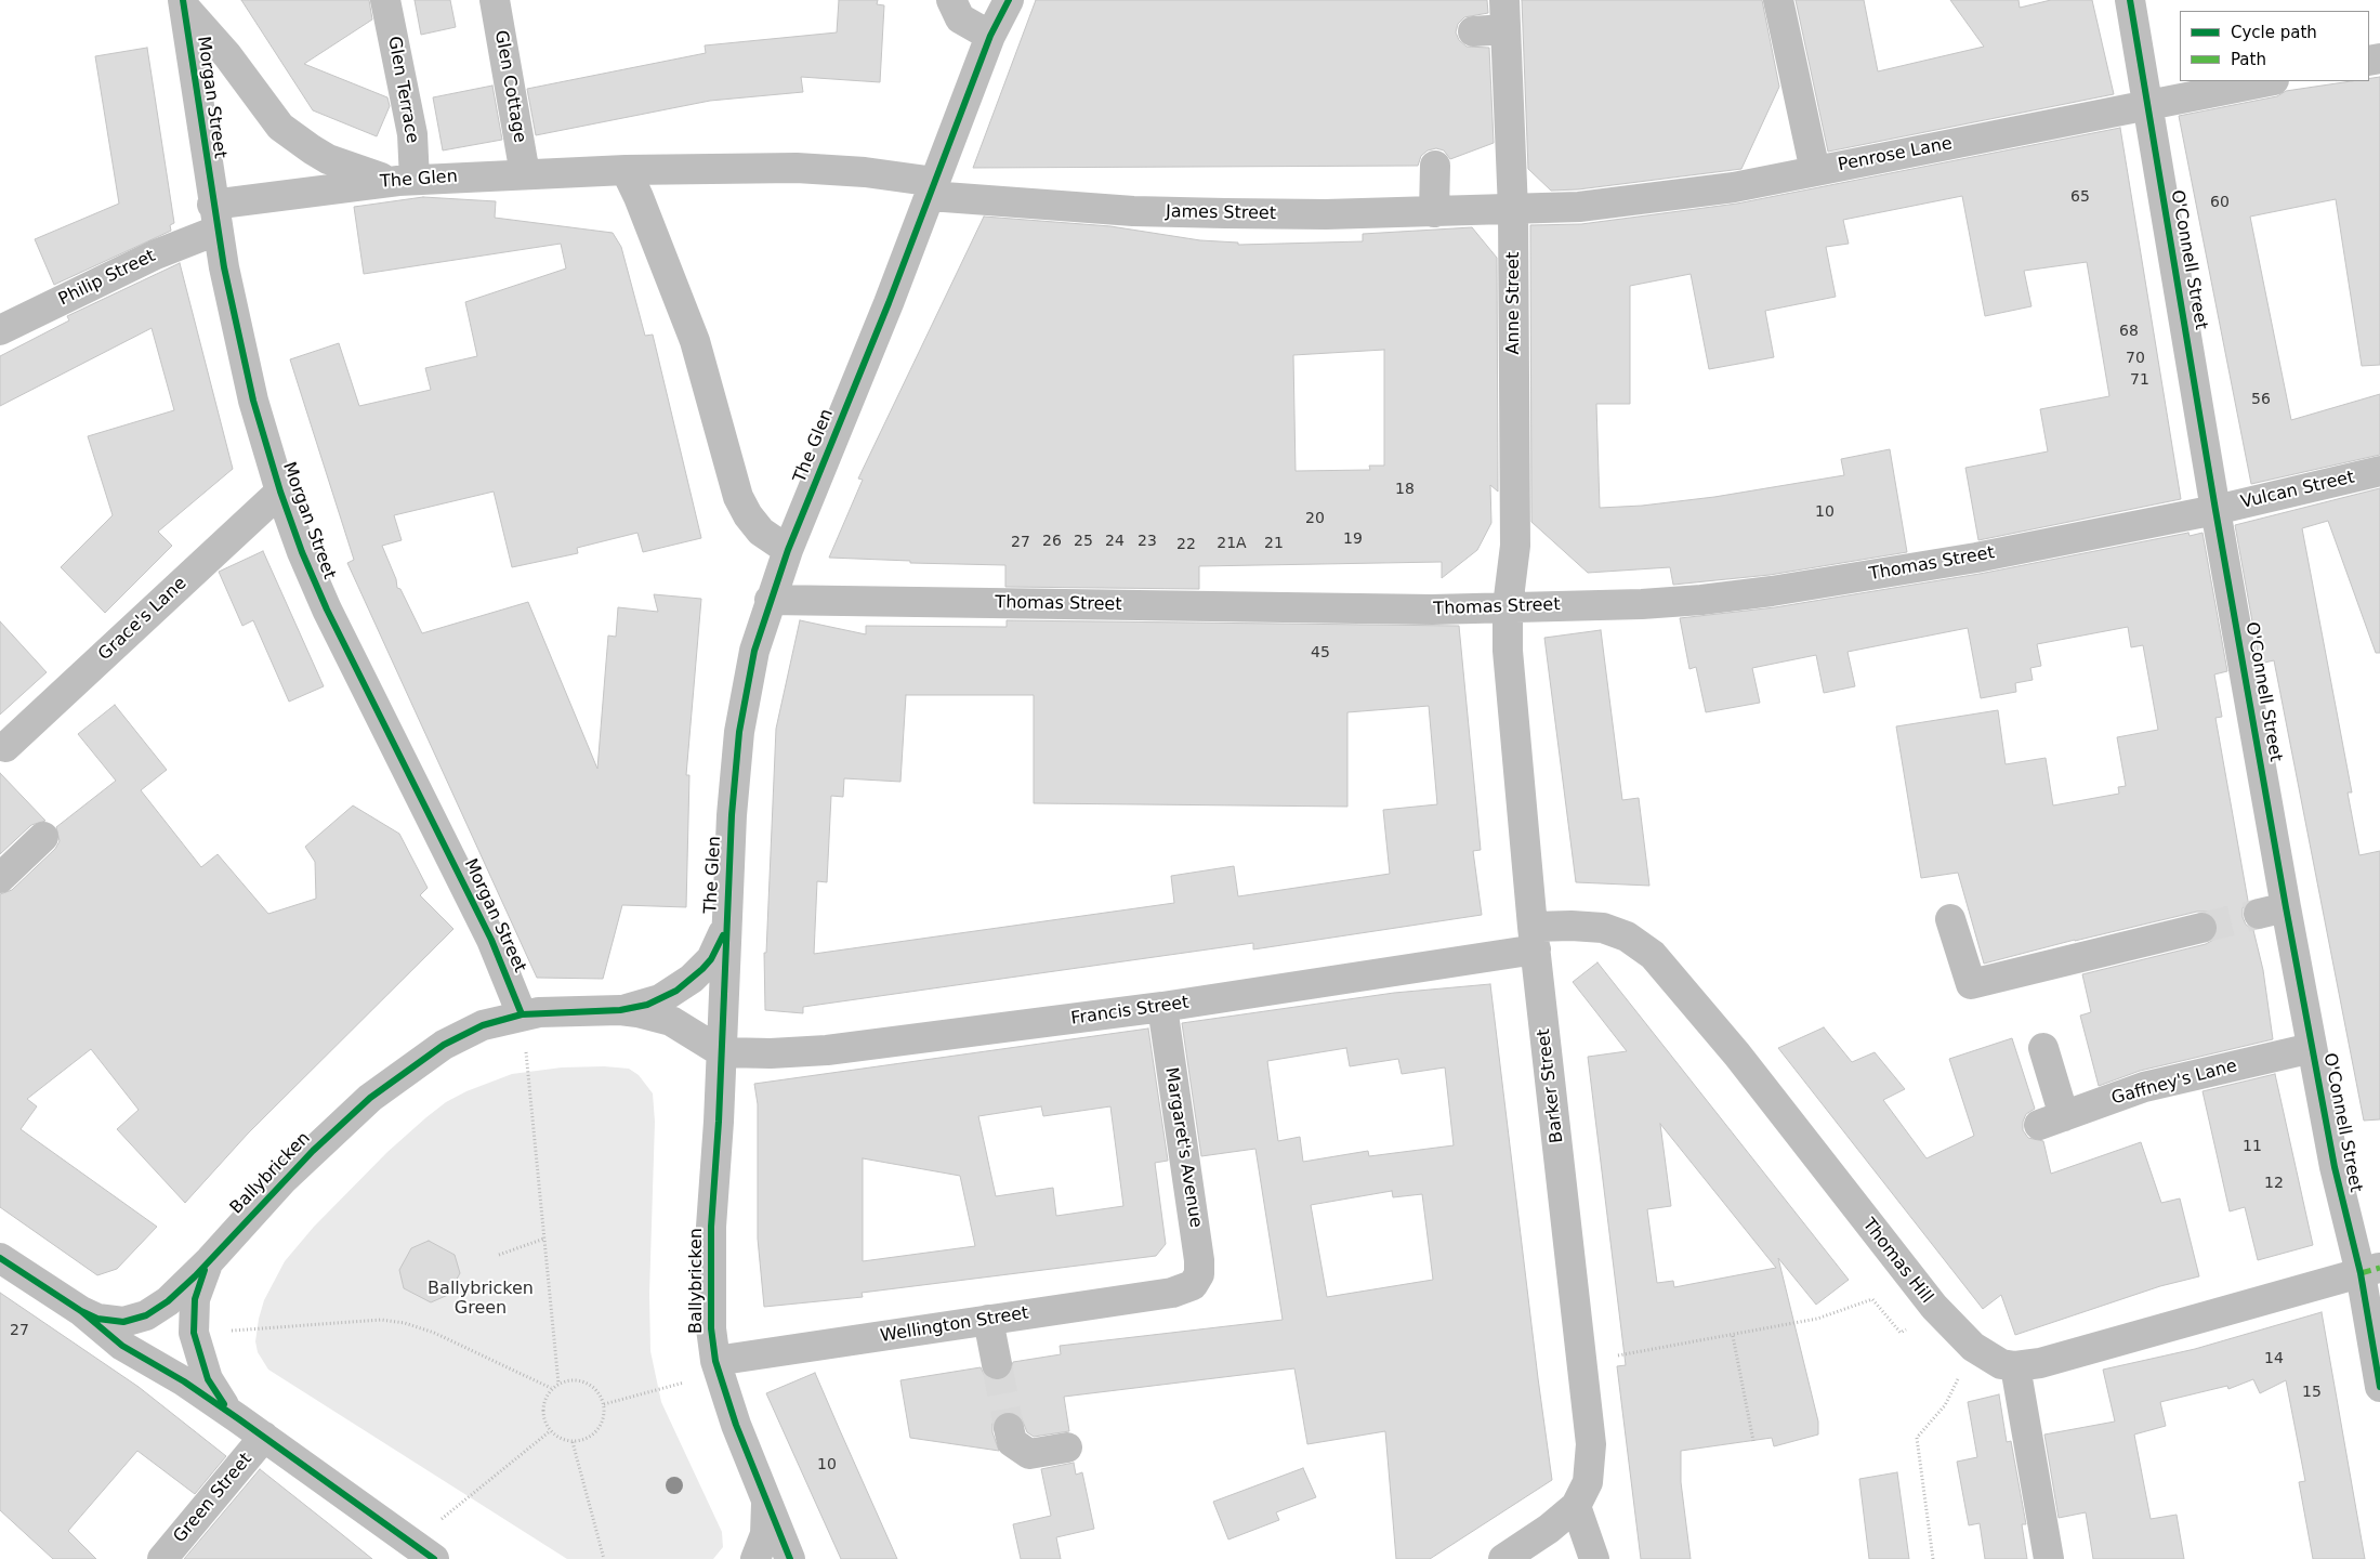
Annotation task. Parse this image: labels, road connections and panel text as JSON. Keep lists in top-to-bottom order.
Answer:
{
  "streets": {
    "street": [
      "Glen Cottage",
      "Glen Terrace",
      "Morgan Street",
      "Penrose Lane",
      "The Glen",
      "James Street",
      "O'Connell Street",
      "Philip Street",
      "Anne Street",
      "Vulcan Street",
      "Thomas Street",
      "Grace's Lane",
      "Francis Street",
      "Gaffney's Lane",
      "Barker Street",
      "Margaret's Avenue",
      "Ballybricken",
      "Thomas Hill",
      "Wellington Street",
      "Green Street"
    ]
  },
  "crossings": [
    ["Glen Cottage", "The Glen"],
    ["Glen Terrace", "The Glen"],
    ["Morgan Street", "The Glen"],
    ["Morgan Street", "Philip Street"],
    ["Morgan Street", "Grace's Lane"],
    ["Morgan Street", "Ballybricken"],
    ["Penrose Lane", "James Street"],
    ["Penrose Lane", "O'Connell Street"],
    ["Penrose Lane", "Anne Street"],
    ["The Glen", "James Street"],
    ["The Glen", "Philip Street"],
    ["The Glen", "Thomas Street"],
    ["The Glen", "Francis Street"],
    ["The Glen", "Ballybricken"],
    ["James Street", "Anne Street"],
    ["O'Connell Street", "Vulcan Street"],
    ["O'Connell Street", "Thomas Street"],
    ["O'Connell Street", "Gaffney's Lane"],
    ["O'Connell Street", "Thomas Hill"],
    ["Anne Street", "Thomas Street"],
    ["Anne Street", "Barker Street"],
    ["Vulcan Street", "Thomas Street"],
    ["Thomas Street", "Barker Street"],
    ["Francis Street", "Barker Street"],
    ["Francis Street", "Margaret's Avenue"],
    ["Francis Street", "Ballybricken"],
    ["Francis Street", "Thomas Hill"],
    ["Barker Street", "Thomas Hill"],
    ["Margaret's Avenue", "Wellington Street"],
    ["Ballybricken", "Wellington Street"],
    ["Ballybricken", "Green Street"]
  ],
  "parks": ["Ballybricken Green"],
  "house_numbers": [
    "65",
    "60",
    "68",
    "70",
    "71",
    "56",
    "18",
    "10",
    "20",
    "19",
    "26",
    "25",
    "24",
    "23",
    "27",
    "21A",
    "21",
    "22",
    "45",
    "11",
    "12",
    "27",
    "14",
    "15",
    "10"
  ],
  "legend": ["Cycle path", "Path"]
}
